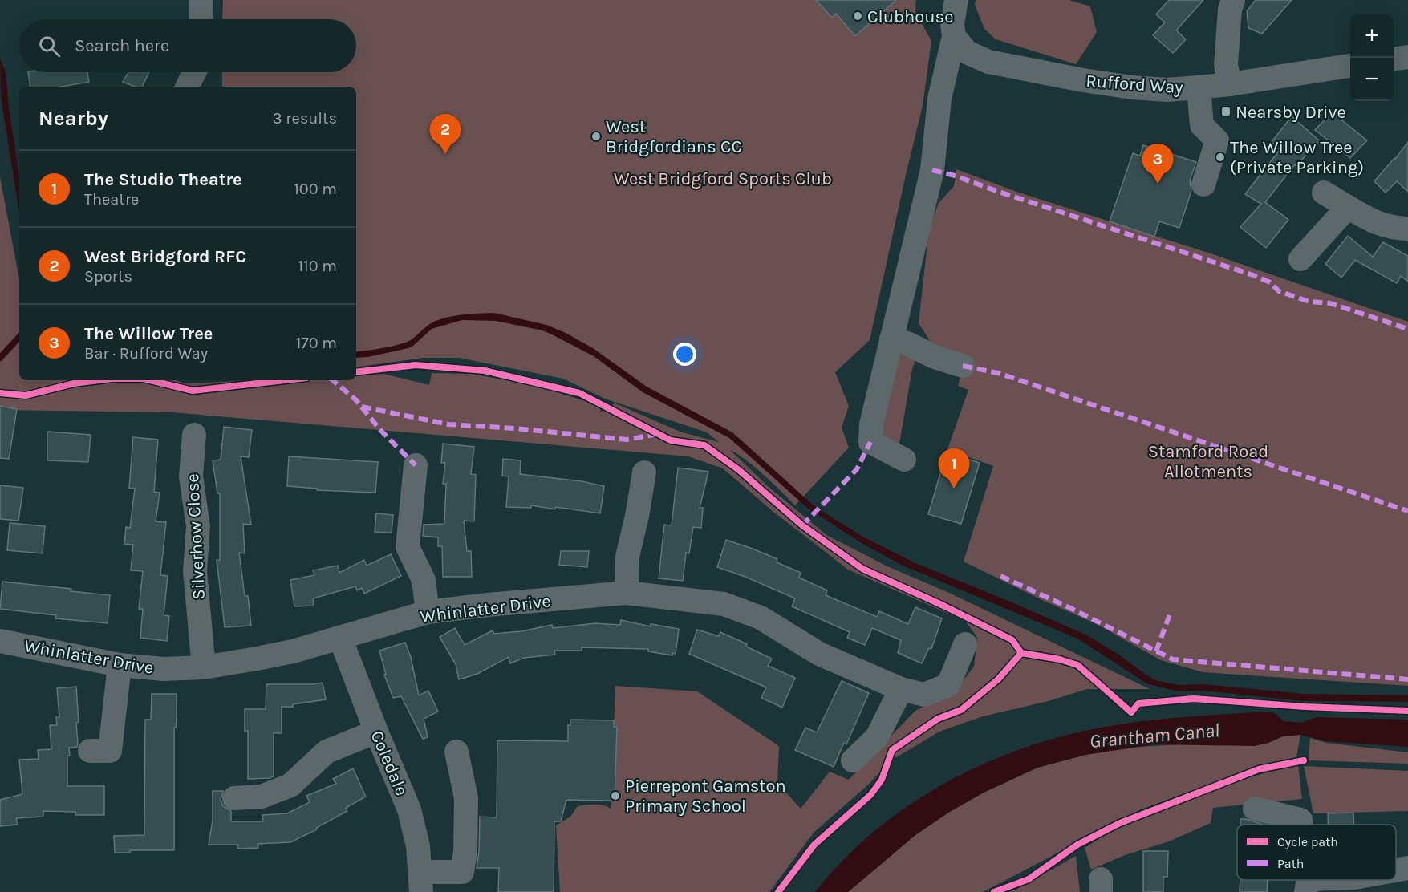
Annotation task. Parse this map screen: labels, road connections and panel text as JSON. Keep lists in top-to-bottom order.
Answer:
{
  "streets": {
    "street": [
      "Rufford Way",
      "Silverhow Close",
      "Whinlatter Drive",
      "Coledale"
    ]
  },
  "crossings": [
    ["Silverhow Close", "Whinlatter Drive"],
    ["Whinlatter Drive", "Coledale"]
  ],
  "water": ["Grantham Canal"],
  "parks": ["West Bridgford Sports Club", "Stamford Road Allotments"],
  "places": {
    "other": [
      "Clubhouse",
      "West Bridgfordians CC",
      "The Willow Tree (Private Parking)",
      "Pierrepont Gamston Primary School"
    ],
    "transit": ["Nearsby Drive"]
  },
  "legend": ["Cycle path", "Path"],
  "page": {
    "map_buttons": ["+", "−"],
    "search": "Search here",
    "heading": ["Nearby", "3 results"],
    "pins": ["2", "3", "1"],
    "list": [
      {
        "mark": "1",
        "name": "The Studio Theatre",
        "note": "Theatre",
        "value": "100 m"
      },
      {
        "mark": "2",
        "name": "West Bridgford RFC",
        "note": "Sports",
        "value": "110 m"
      },
      {
        "mark": "3",
        "name": "The Willow Tree",
        "note": "Bar · Rufford Way",
        "value": "170 m"
      }
    ]
  }
}
